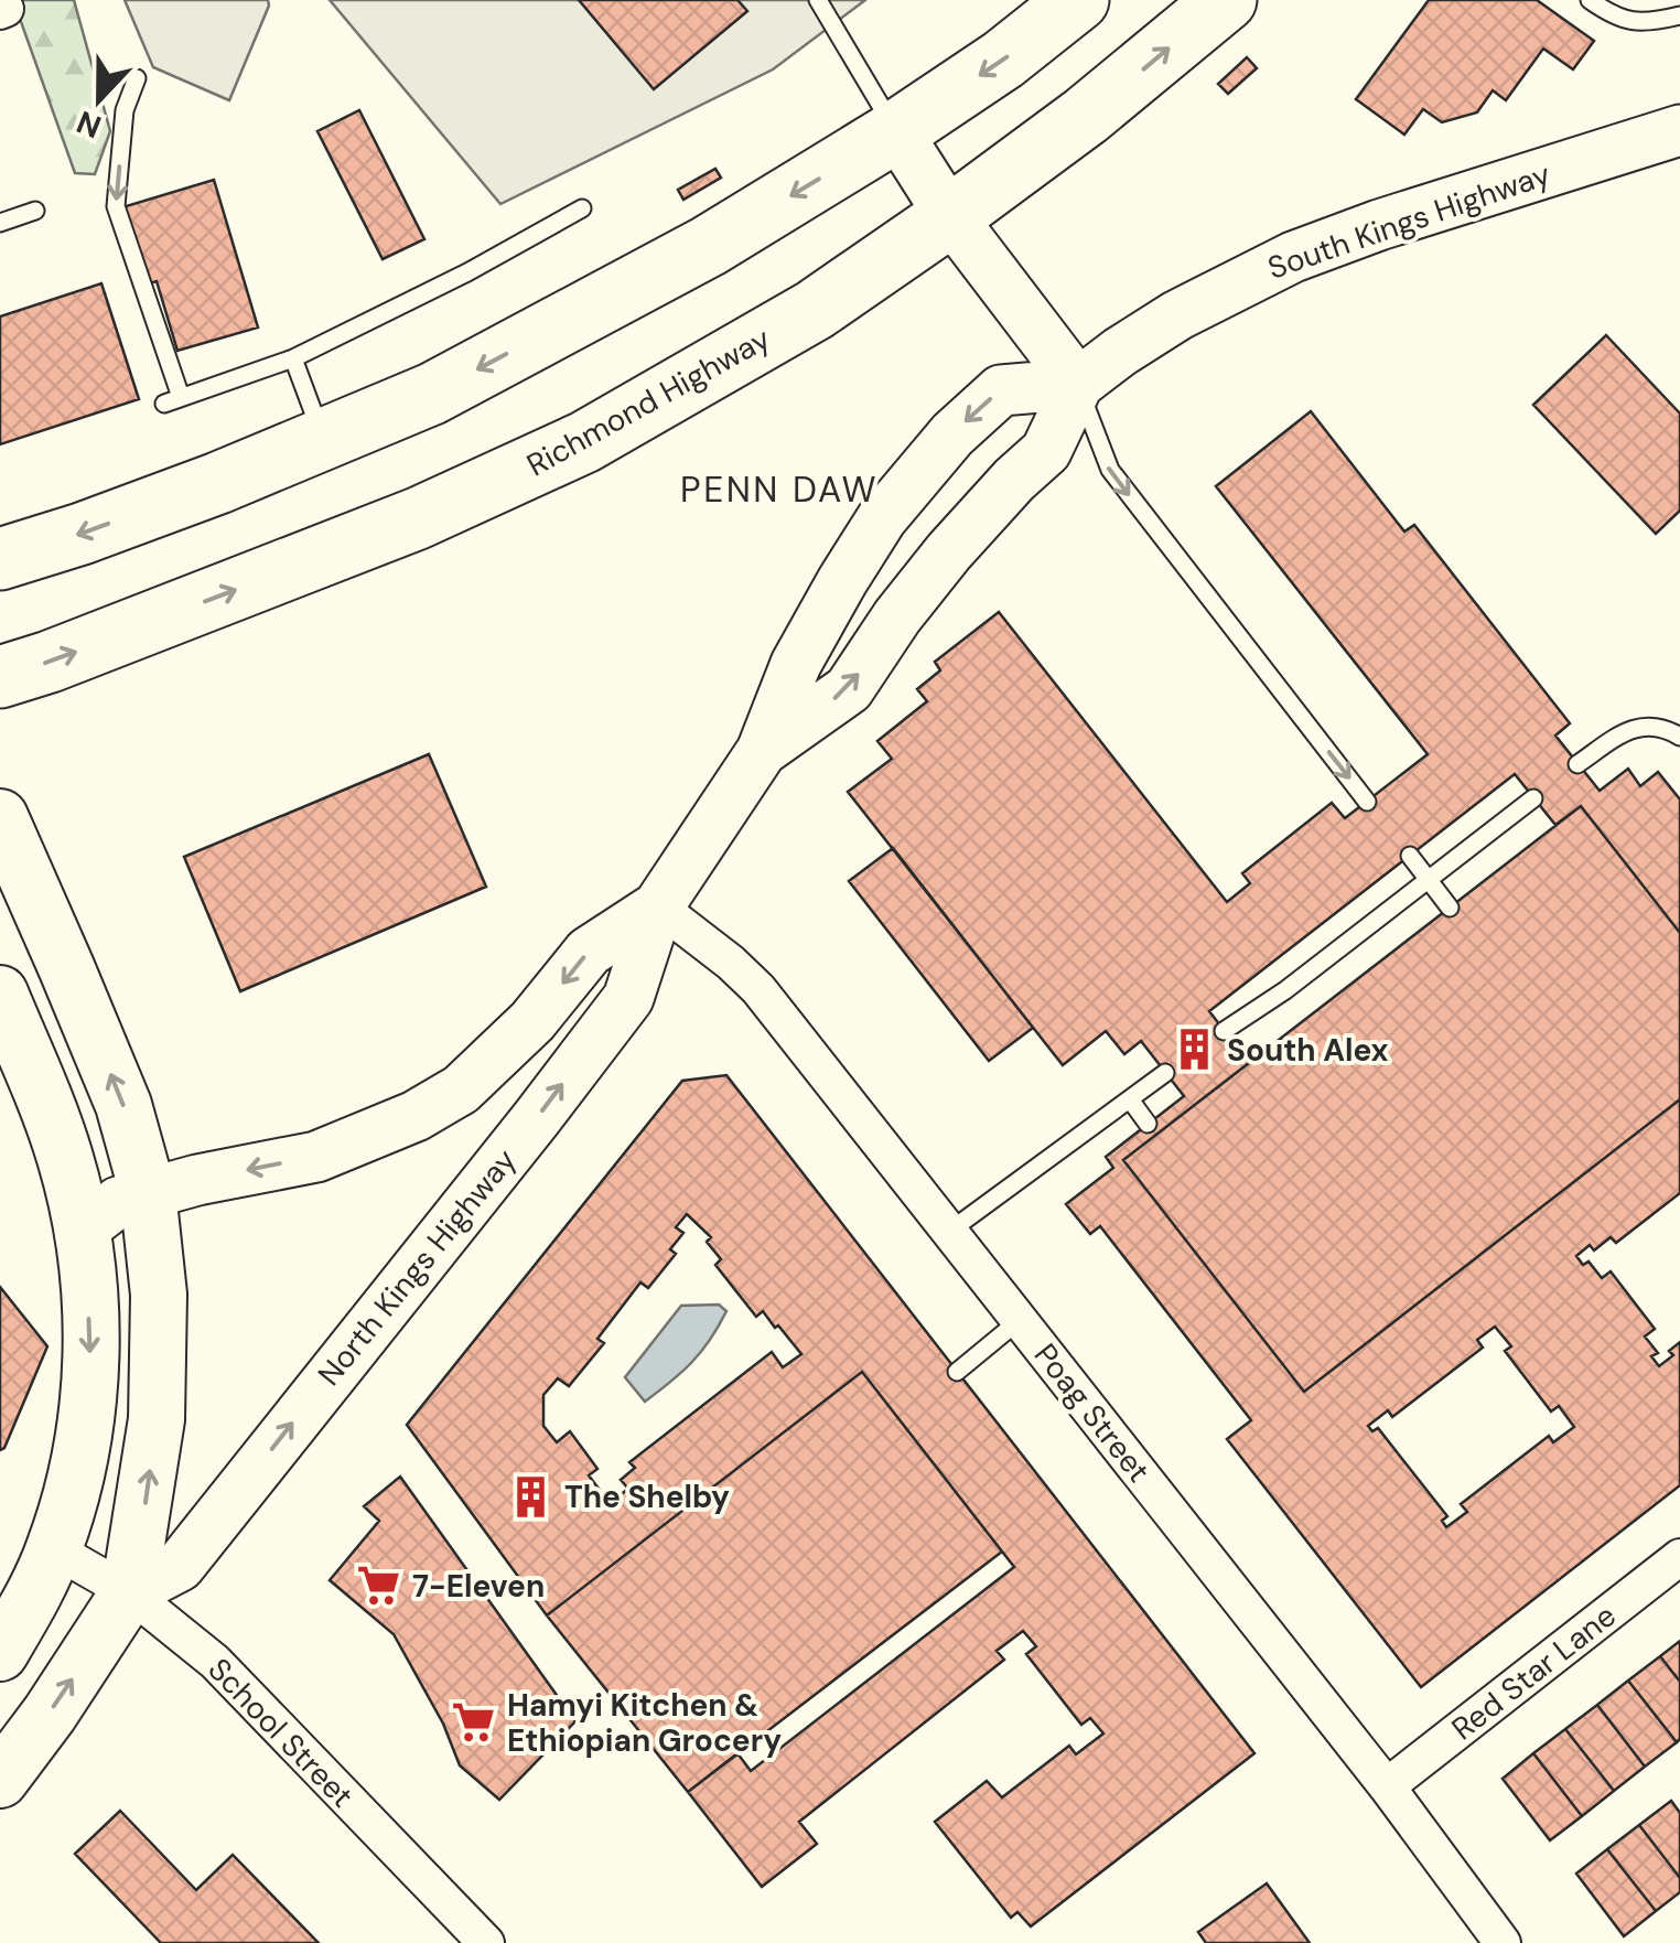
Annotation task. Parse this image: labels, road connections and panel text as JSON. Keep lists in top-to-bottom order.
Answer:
{
  "streets": {
    "highway": ["Richmond Highway"],
    "main road": ["South Kings Highway", "North Kings Highway"],
    "street": ["Poag Street", "Red Star Lane", "School Street"]
  },
  "crossings": [
    ["South Kings Highway", "North Kings Highway"],
    ["North Kings Highway", "Poag Street"],
    ["North Kings Highway", "School Street"],
    ["Poag Street", "Red Star Lane"]
  ],
  "districts": ["PENN DAW"],
  "places": {
    "building": ["South Alex", "The Shelby"],
    "supermarket": ["7-Eleven", "Hamyi Kitchen & Ethiopian Grocery"]
  },
  "north": "bottom"
}
